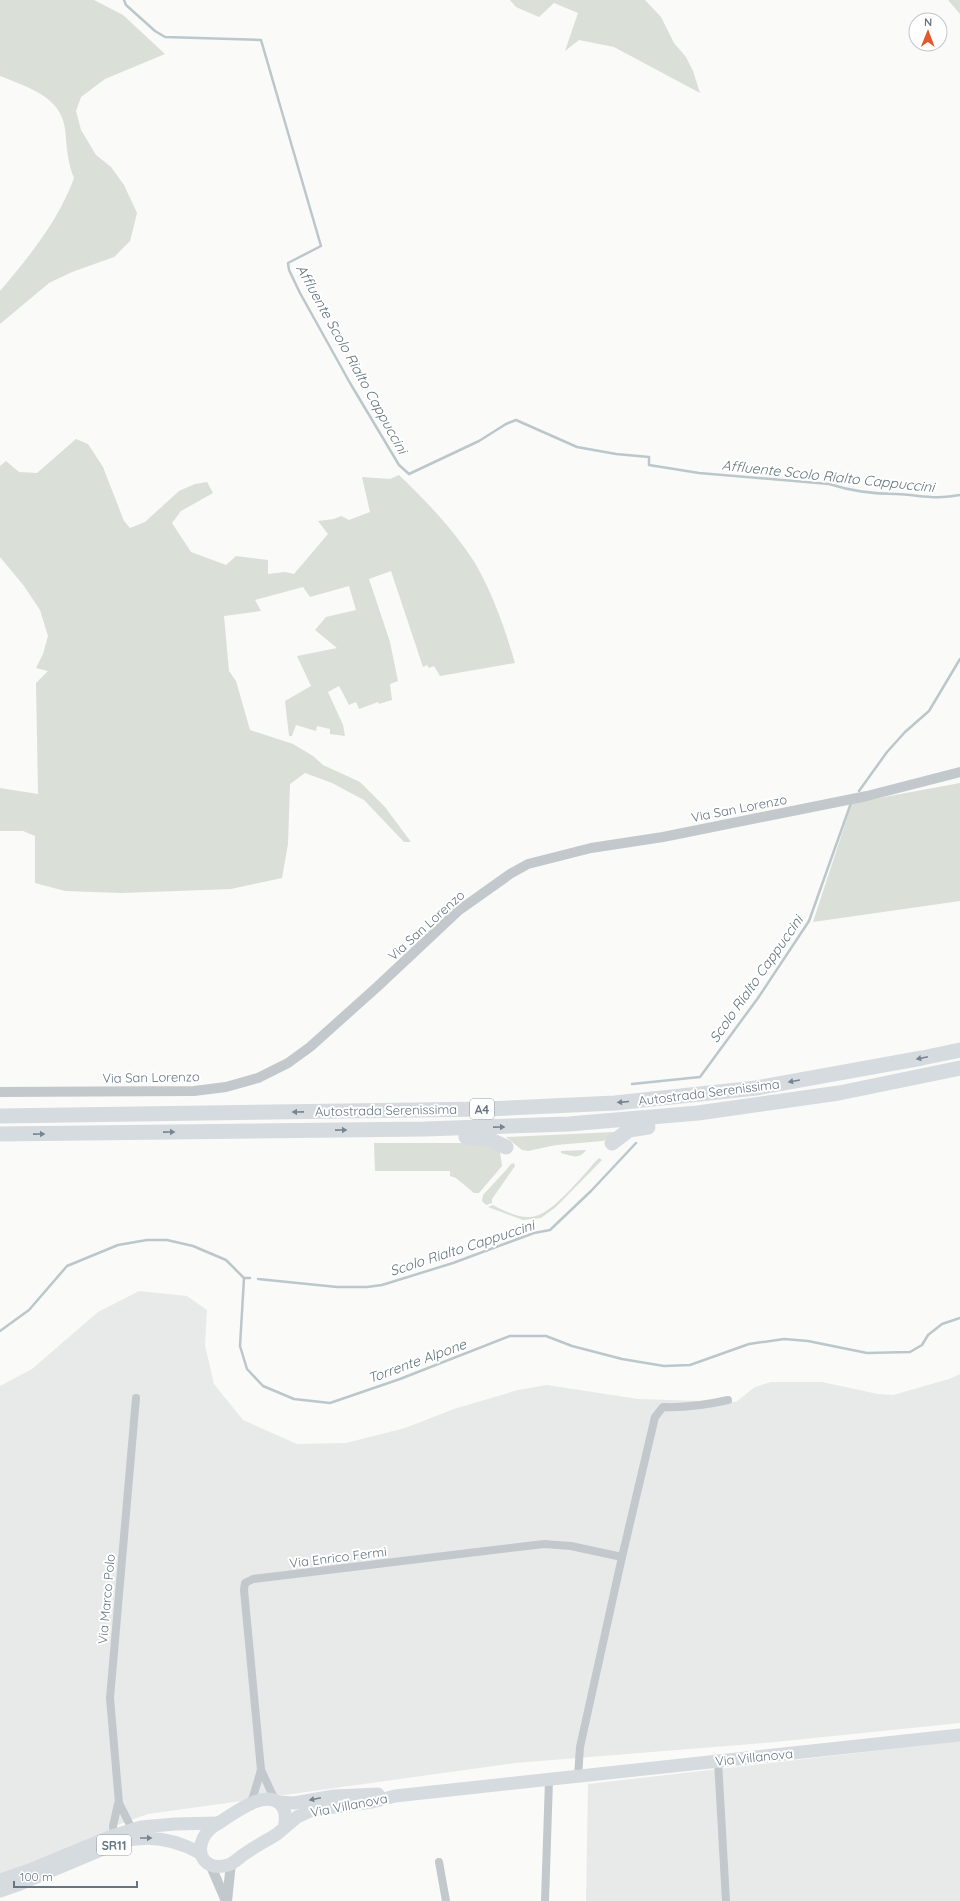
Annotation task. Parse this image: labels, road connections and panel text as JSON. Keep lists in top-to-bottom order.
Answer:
{
  "streets": {
    "highway": ["Autostrada Serenissima", "A4"],
    "main road": ["Via Villanova", "SR11"],
    "street": ["Via San Lorenzo", "Via Enrico Fermi", "Via Marco Polo"]
  },
  "crossings": [
    ["Via Enrico Fermi", "Via Villanova"],
    ["Via Marco Polo", "SR11"],
    ["Via Villanova", "SR11"]
  ],
  "water": ["Affluente Scolo Rialto Cappuccini", "Scolo Rialto Cappuccini", "Torrente Alpone"],
  "scale_bar": "100 m",
  "north": "top"
}
